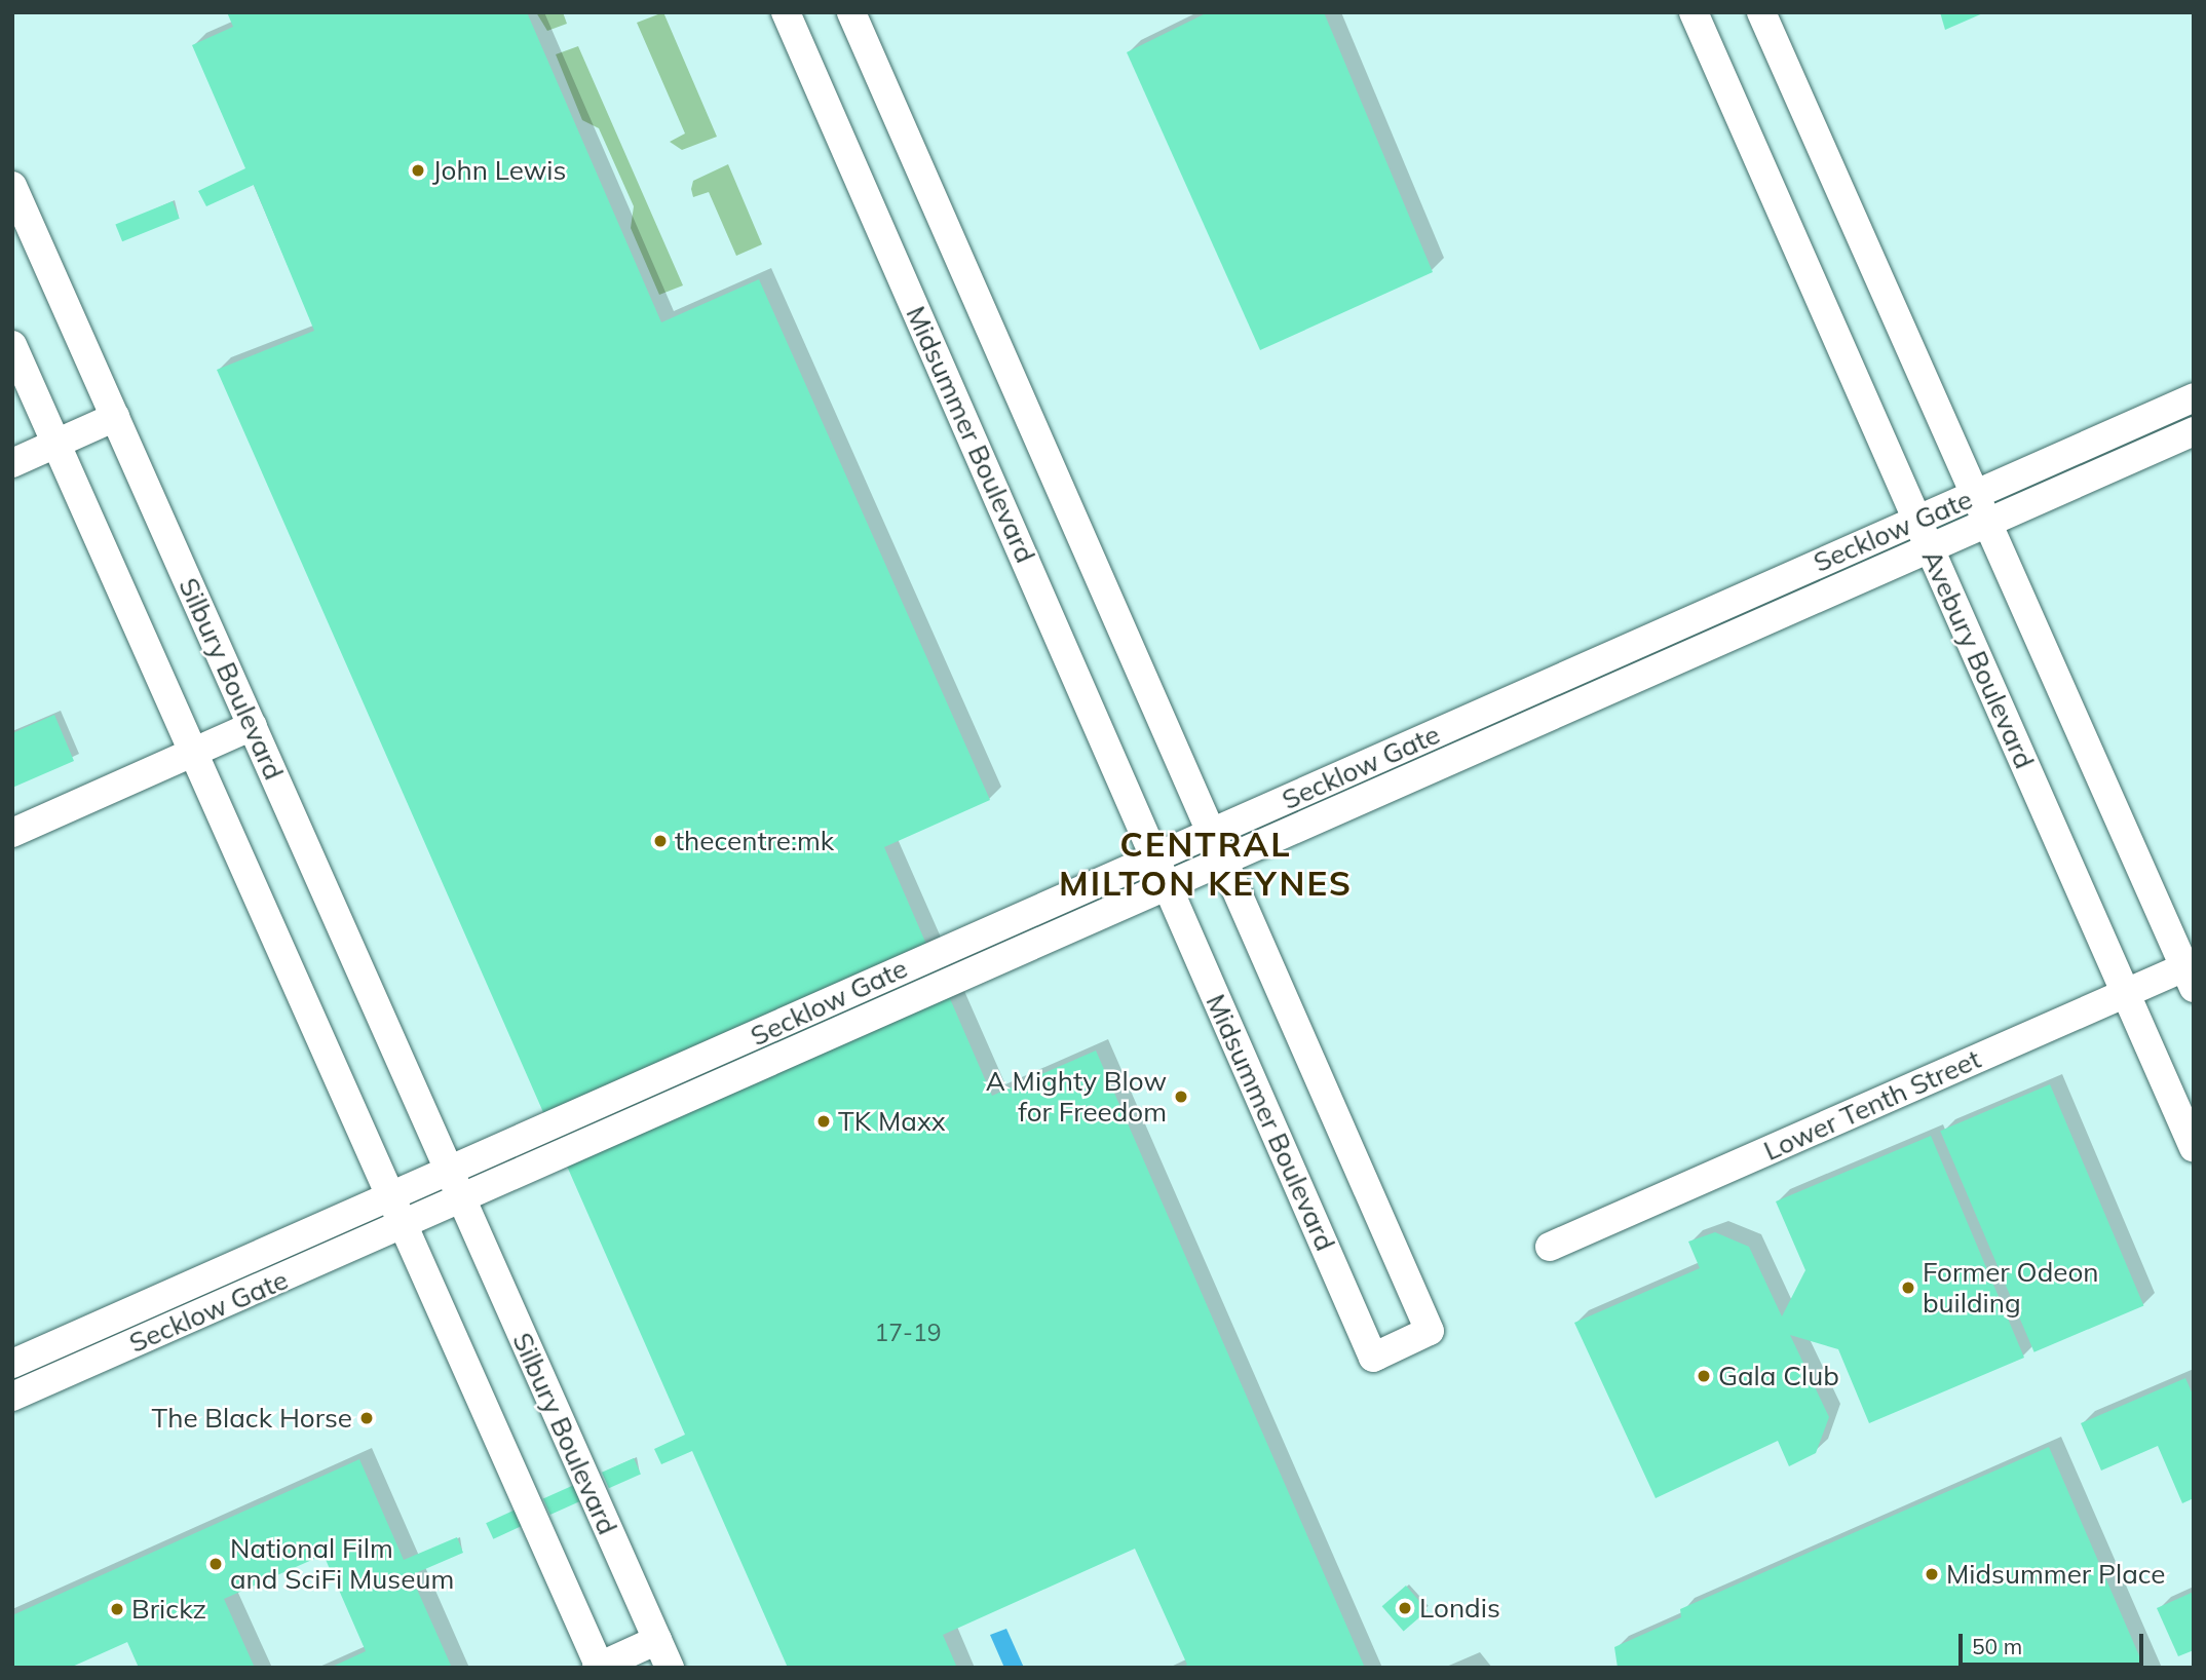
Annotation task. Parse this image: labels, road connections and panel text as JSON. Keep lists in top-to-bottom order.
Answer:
{
  "streets": {
    "street": [
      "Midsummer Boulevard",
      "Secklow Gate",
      "Avebury Boulevard",
      "Silbury Boulevard",
      "Lower Tenth Street"
    ]
  },
  "crossings": [
    ["Midsummer Boulevard", "Secklow Gate"],
    ["Secklow Gate", "Avebury Boulevard"],
    ["Secklow Gate", "Silbury Boulevard"],
    ["Avebury Boulevard", "Lower Tenth Street"]
  ],
  "districts": ["CENTRAL MILTON KEYNES"],
  "places": [
    "John Lewis",
    "thecentre:mk",
    "A Mighty Blow for Freedom",
    "TK Maxx",
    "Former Odeon building",
    "Gala Club",
    "The Black Horse",
    "National Film and SciFi Museum",
    "Midsummer Place",
    "Londis",
    "Brickz"
  ],
  "house_numbers": ["17-19"],
  "scale_bar": "50 m"
}
